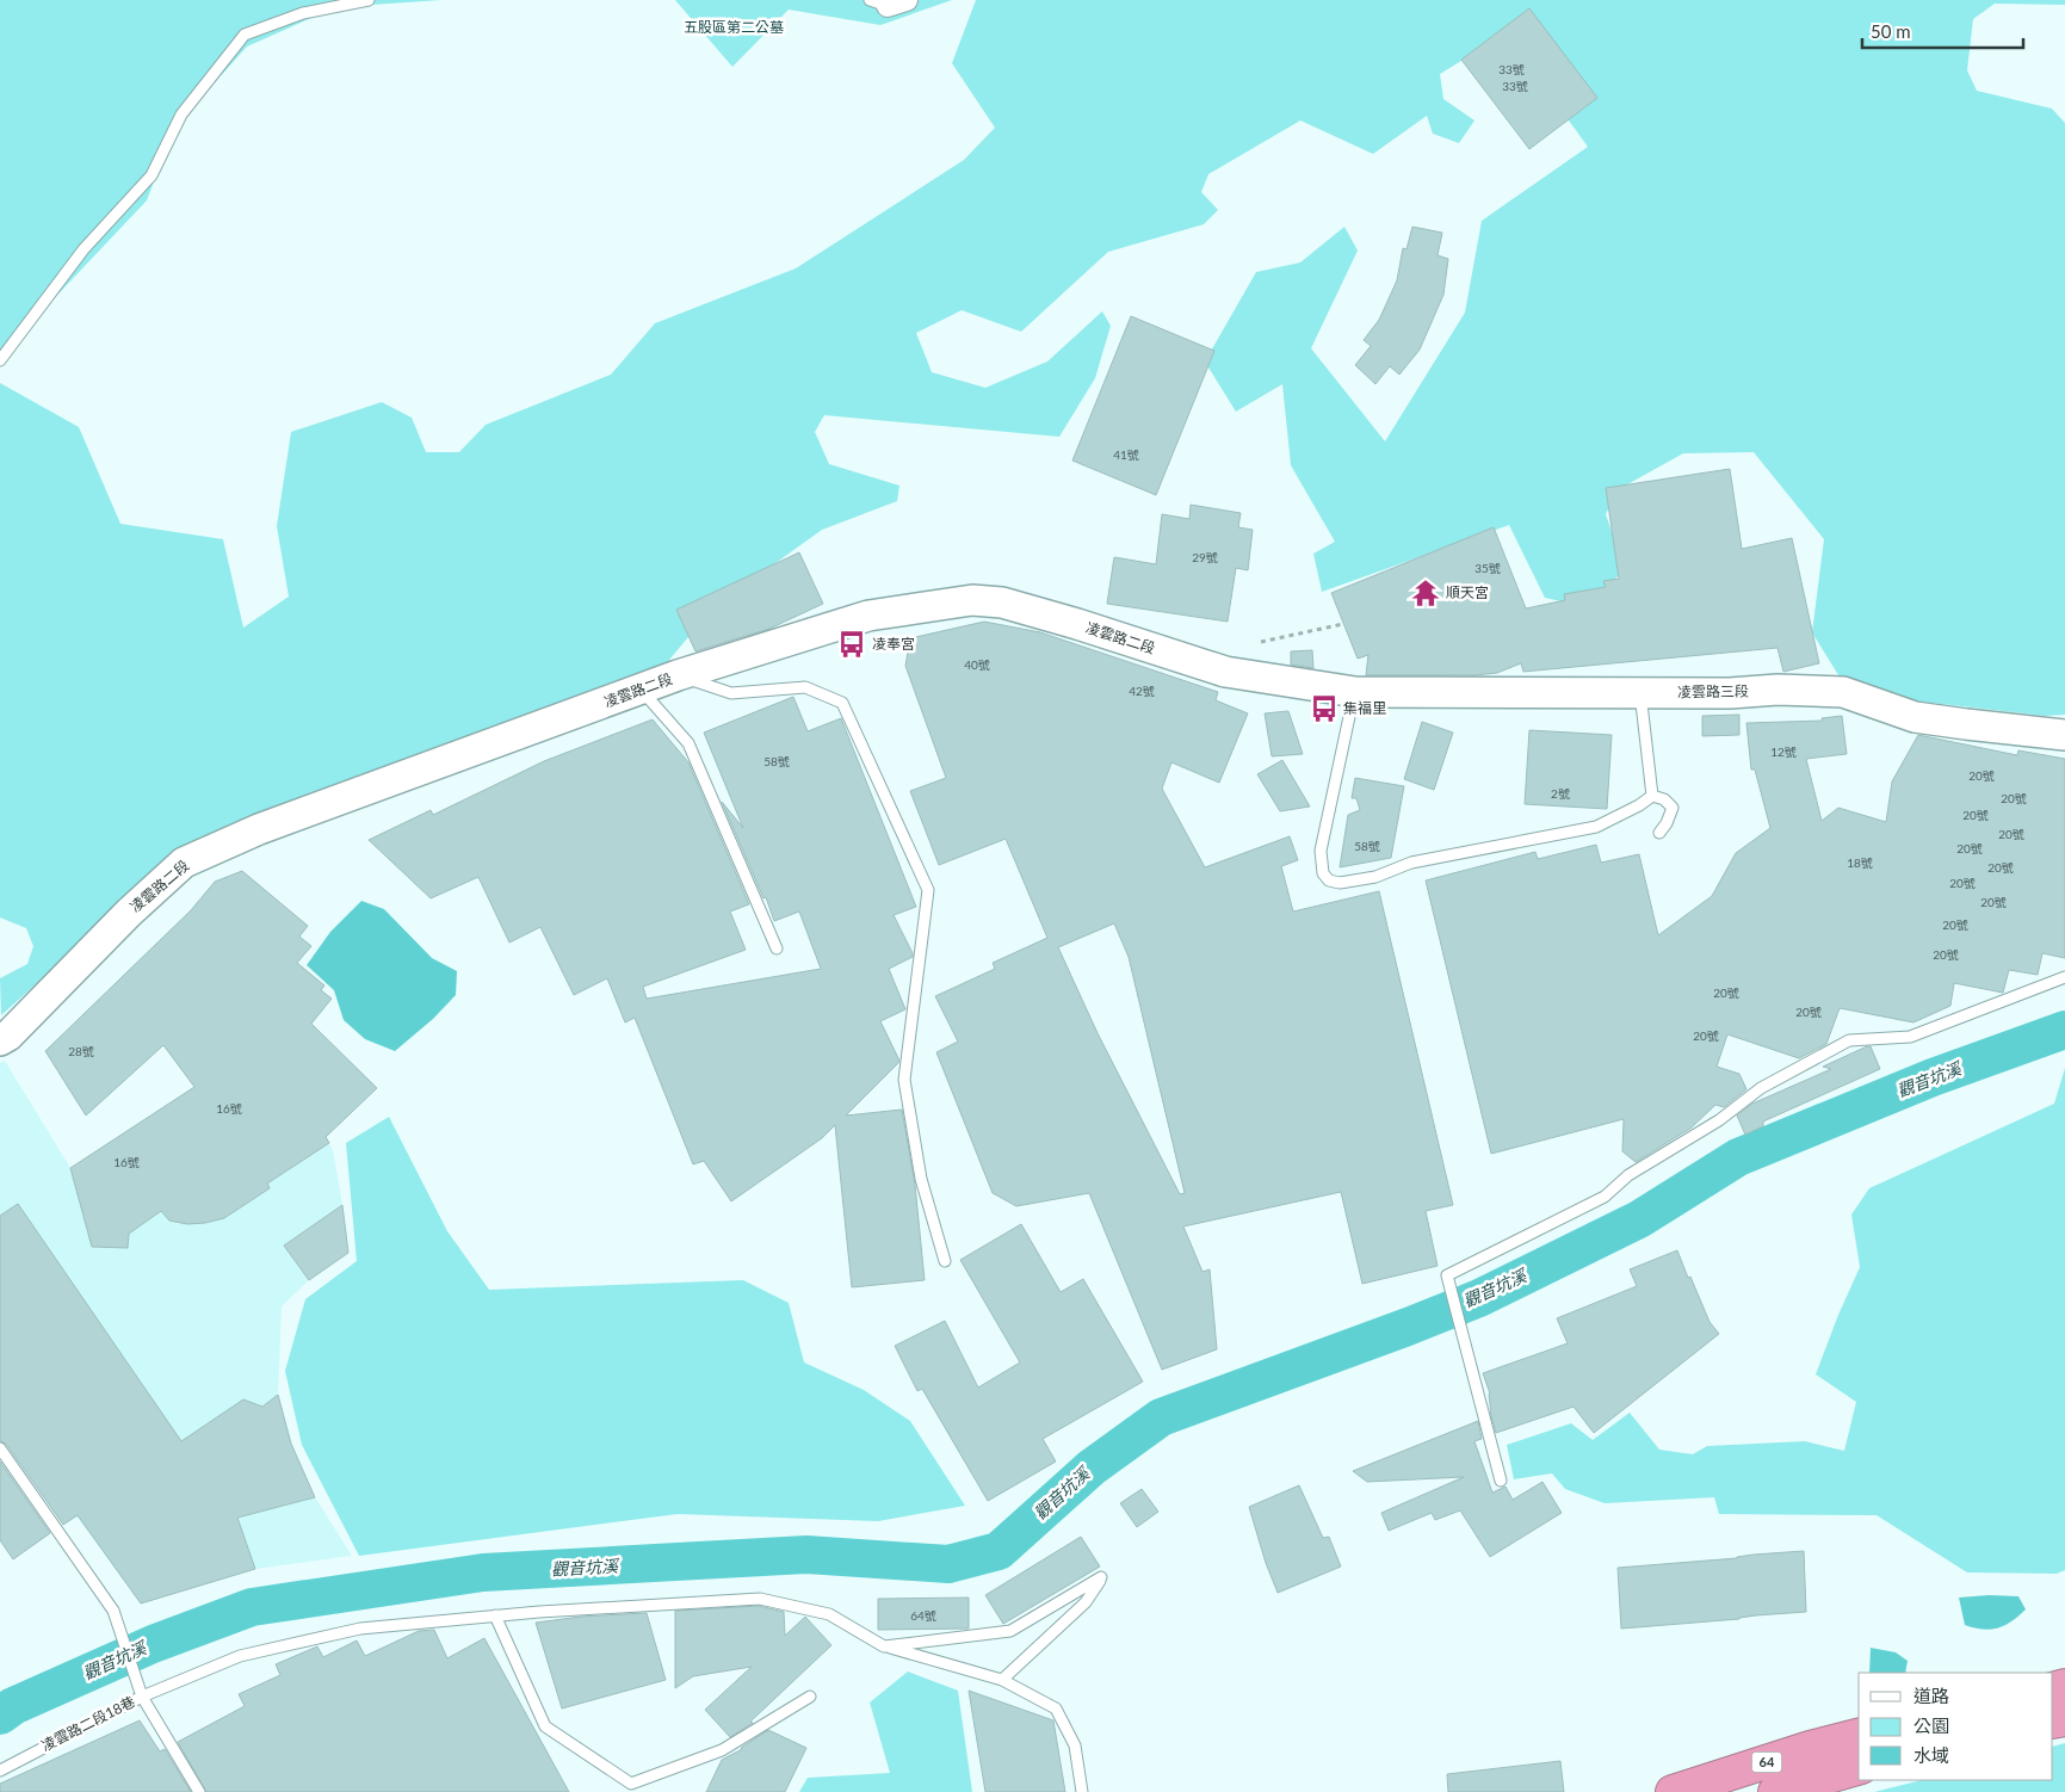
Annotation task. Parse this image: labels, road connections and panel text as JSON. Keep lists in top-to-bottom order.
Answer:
{
  "streets": {
    "highway": ["64"],
    "street": ["凌雲路二段", "凌雲路三段"],
    "lane": ["凌雲路二段18巷"]
  },
  "crossings": [
    ["凌雲路二段", "凌雲路三段"]
  ],
  "water": ["觀音坑溪"],
  "parks": ["五股區第二公墓"],
  "places": {
    "temple": ["順天宮"],
    "bus stop": ["凌奉宮", "集福里"]
  },
  "house_numbers": [
    "33號",
    "33號",
    "41號",
    "29號",
    "35號",
    "40號",
    "42號",
    "12號",
    "58號",
    "20號",
    "2號",
    "20號",
    "20號",
    "20號",
    "58號",
    "20號",
    "18號",
    "20號",
    "20號",
    "20號",
    "20號",
    "20號",
    "20號",
    "20號",
    "20號",
    "28號",
    "16號",
    "16號",
    "64號"
  ],
  "legend": ["道路", "公園", "水域"],
  "scale_bar": "50 m"
}
